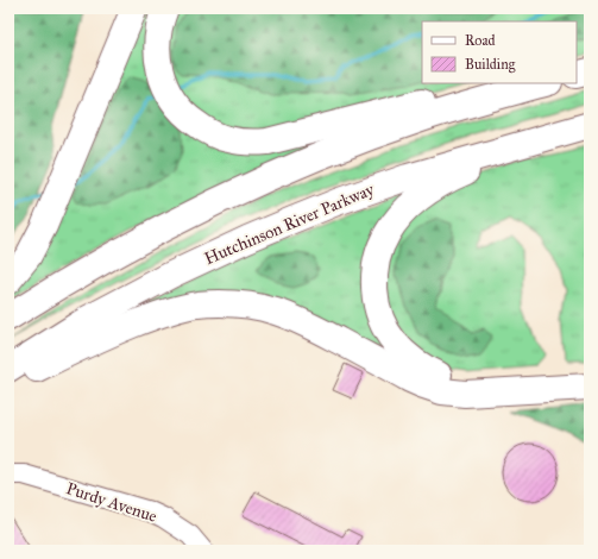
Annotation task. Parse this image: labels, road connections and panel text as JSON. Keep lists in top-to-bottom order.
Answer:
{
  "streets": {
    "highway": ["Hutchinson River Parkway"],
    "street": ["Purdy Avenue"]
  },
  "legend": ["Road", "Building"]
}
